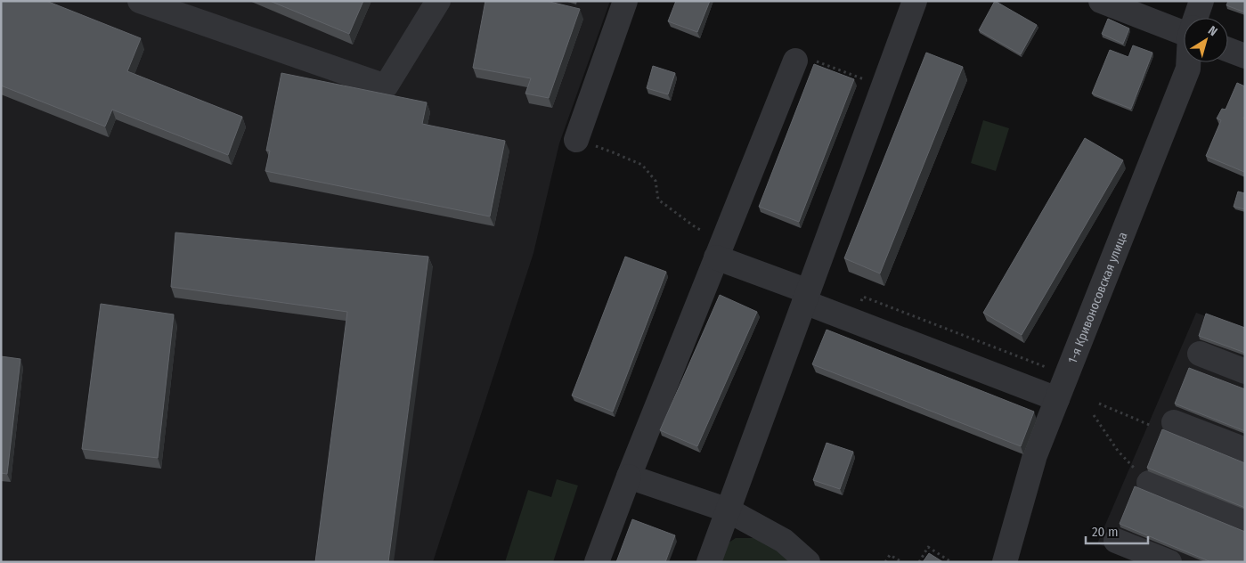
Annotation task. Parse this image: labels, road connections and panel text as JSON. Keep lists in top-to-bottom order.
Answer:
{
  "streets": {
    "street": ["1-я Кривоносовская улица"]
  },
  "scale_bar": "20 m",
  "north": "top right"
}
